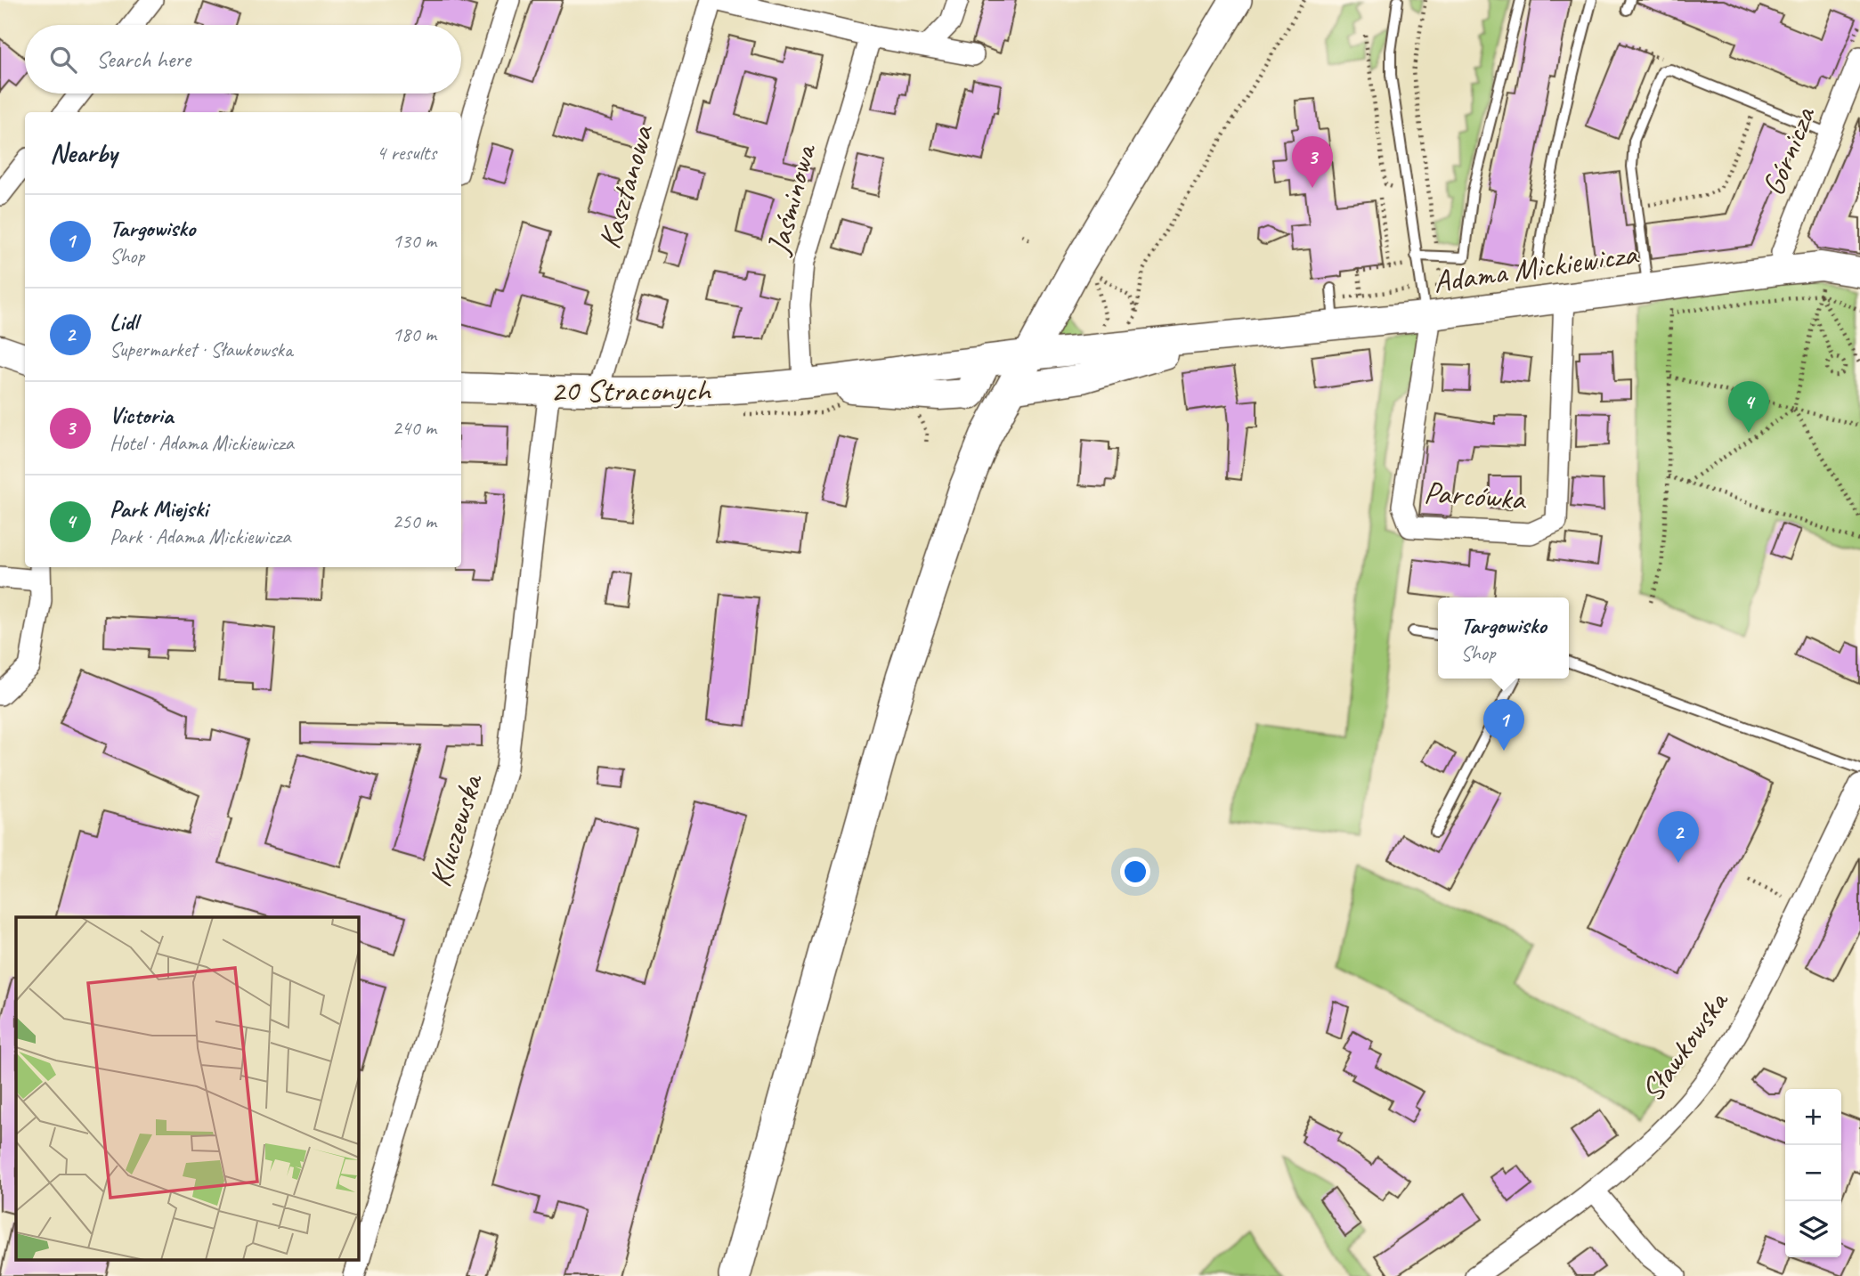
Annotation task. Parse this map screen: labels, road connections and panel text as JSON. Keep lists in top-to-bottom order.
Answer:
{
  "streets": {
    "main road": ["20 Straconych"],
    "street": [
      "Górnicza",
      "Kasztanowa",
      "Jaśminowa",
      "Adama Mickiewicza",
      "Parcówka",
      "Kluczewska",
      "Sławkowska"
    ]
  },
  "crossings": [
    ["Górnicza", "Adama Mickiewicza"],
    ["Kasztanowa", "20 Straconych"],
    ["Jaśminowa", "20 Straconych"],
    ["Adama Mickiewicza", "20 Straconych"],
    ["Adama Mickiewicza", "Parcówka"],
    ["20 Straconych", "Kluczewska"]
  ],
  "page": {
    "search": "Search here",
    "heading": ["Nearby", "4 results"],
    "pins": [
      "3",
      "4",
      "1",
      "2"
    ],
    "list": [
      {
        "mark": "1",
        "name": "Targowisko",
        "note": "Shop",
        "value": "130 m"
      },
      {
        "mark": "2",
        "name": "Lidl",
        "note": "Supermarket · Sławkowska",
        "value": "180 m"
      },
      {
        "mark": "3",
        "name": "Victoria",
        "note": "Hotel · Adama Mickiewicza",
        "value": "240 m"
      },
      {
        "mark": "4",
        "name": "Park Miejski",
        "note": "Park · Adama Mickiewicza",
        "value": "250 m"
      }
    ],
    "popup": ["Targowisko", "Shop"],
    "map_buttons": ["+", "−"]
  }
}
